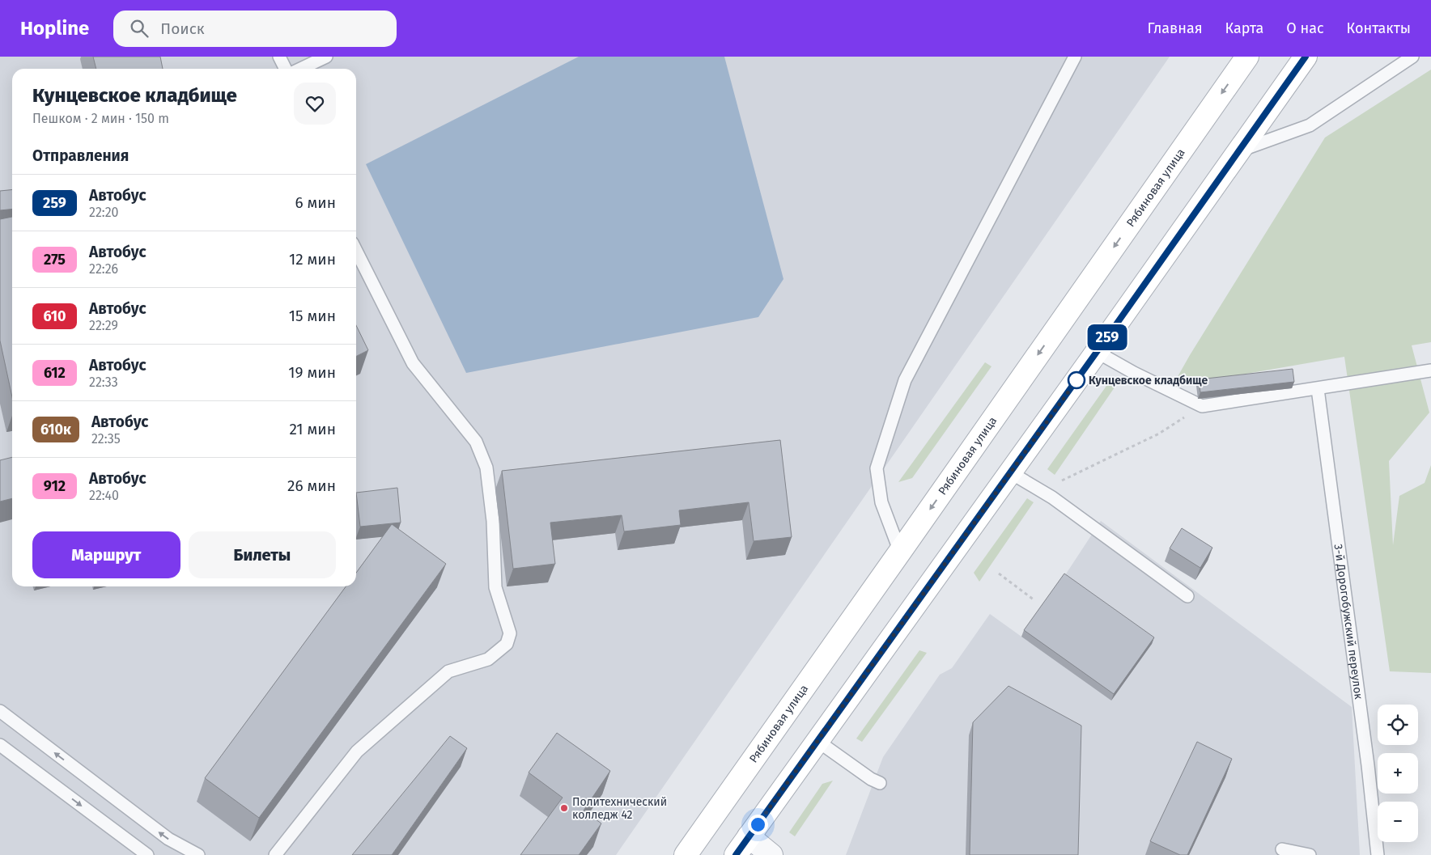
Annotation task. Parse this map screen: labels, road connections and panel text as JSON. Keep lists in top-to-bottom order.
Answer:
{
  "streets": {
    "main road": ["Рябиновая улица"],
    "lane": ["3-й Дорогобужский переулок"]
  },
  "places": ["Кунцевское кладбище", "Политехнический колледж 42"],
  "lines": ["bus line 259"],
  "page": {
    "header": "Hopline",
    "search": "Поиск",
    "nav": [
      "Главная",
      "Карта",
      "О нас",
      "Контакты"
    ],
    "on_map": "259",
    "heading": [
      ["Кунцевское кладбище", "Пешком · 2 мин · 150 m"],
      "Отправления"
    ],
    "list": [
      {
        "mark": "259",
        "name": "Автобус",
        "note": "22:20",
        "value": "6 мин"
      },
      {
        "mark": "275",
        "name": "Автобус",
        "note": "22:26",
        "value": "12 мин"
      },
      {
        "mark": "610",
        "name": "Автобус",
        "note": "22:29",
        "value": "15 мин"
      },
      {
        "mark": "612",
        "name": "Автобус",
        "note": "22:33",
        "value": "19 мин"
      },
      {
        "mark": "610к",
        "name": "Автобус",
        "note": "22:35",
        "value": "21 мин"
      },
      {
        "mark": "912",
        "name": "Автобус",
        "note": "22:40",
        "value": "26 мин"
      }
    ],
    "buttons": ["Маршрут", "Билеты"],
    "map_buttons": ["+", "−"]
  }
}
